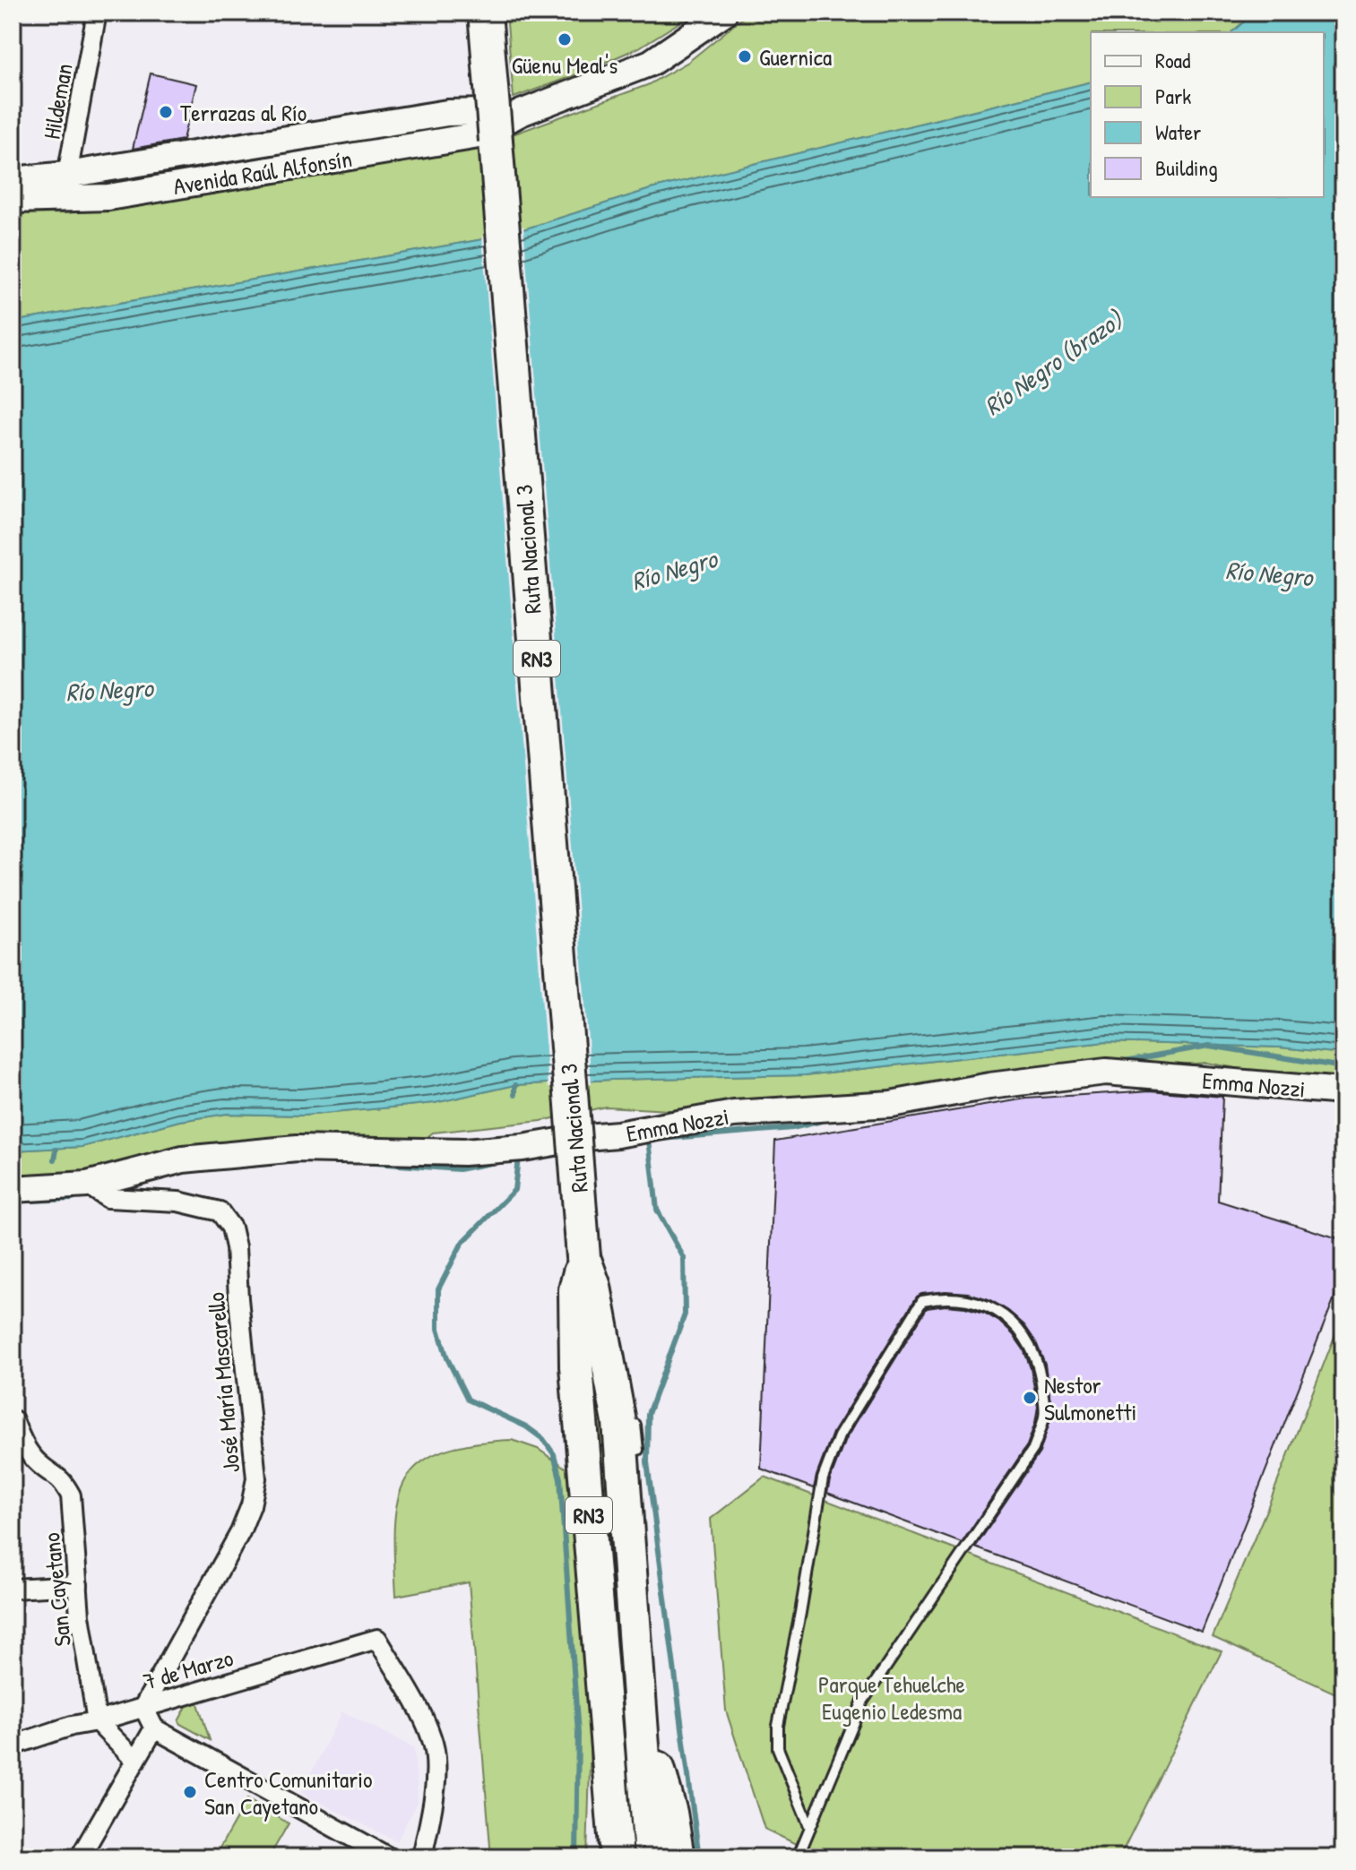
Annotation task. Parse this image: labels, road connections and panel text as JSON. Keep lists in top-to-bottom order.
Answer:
{
  "streets": {
    "highway": ["Ruta Nacional 3", "RN3"],
    "street": [
      "Hildeman",
      "Avenida Raúl Alfonsín",
      "Emma Nozzi",
      "José María Mascarello",
      "San Cayetano",
      "7 de Marzo"
    ]
  },
  "crossings": [
    ["Hildeman", "Avenida Raúl Alfonsín"],
    ["Ruta Nacional 3", "RN3"],
    ["Emma Nozzi", "José María Mascarello"],
    ["José María Mascarello", "7 de Marzo"],
    ["San Cayetano", "7 de Marzo"]
  ],
  "water": ["Río Negro (brazo)", "Río Negro"],
  "parks": ["Parque Tehuelche Eugenio Ledesma"],
  "places": [
    "Güenu Meal's",
    "Guernica",
    "Terrazas al Río",
    "Nestor Sulmonetti",
    "Centro Comunitario San Cayetano"
  ],
  "legend": [
    "Road",
    "Park",
    "Water",
    "Building"
  ]
}
